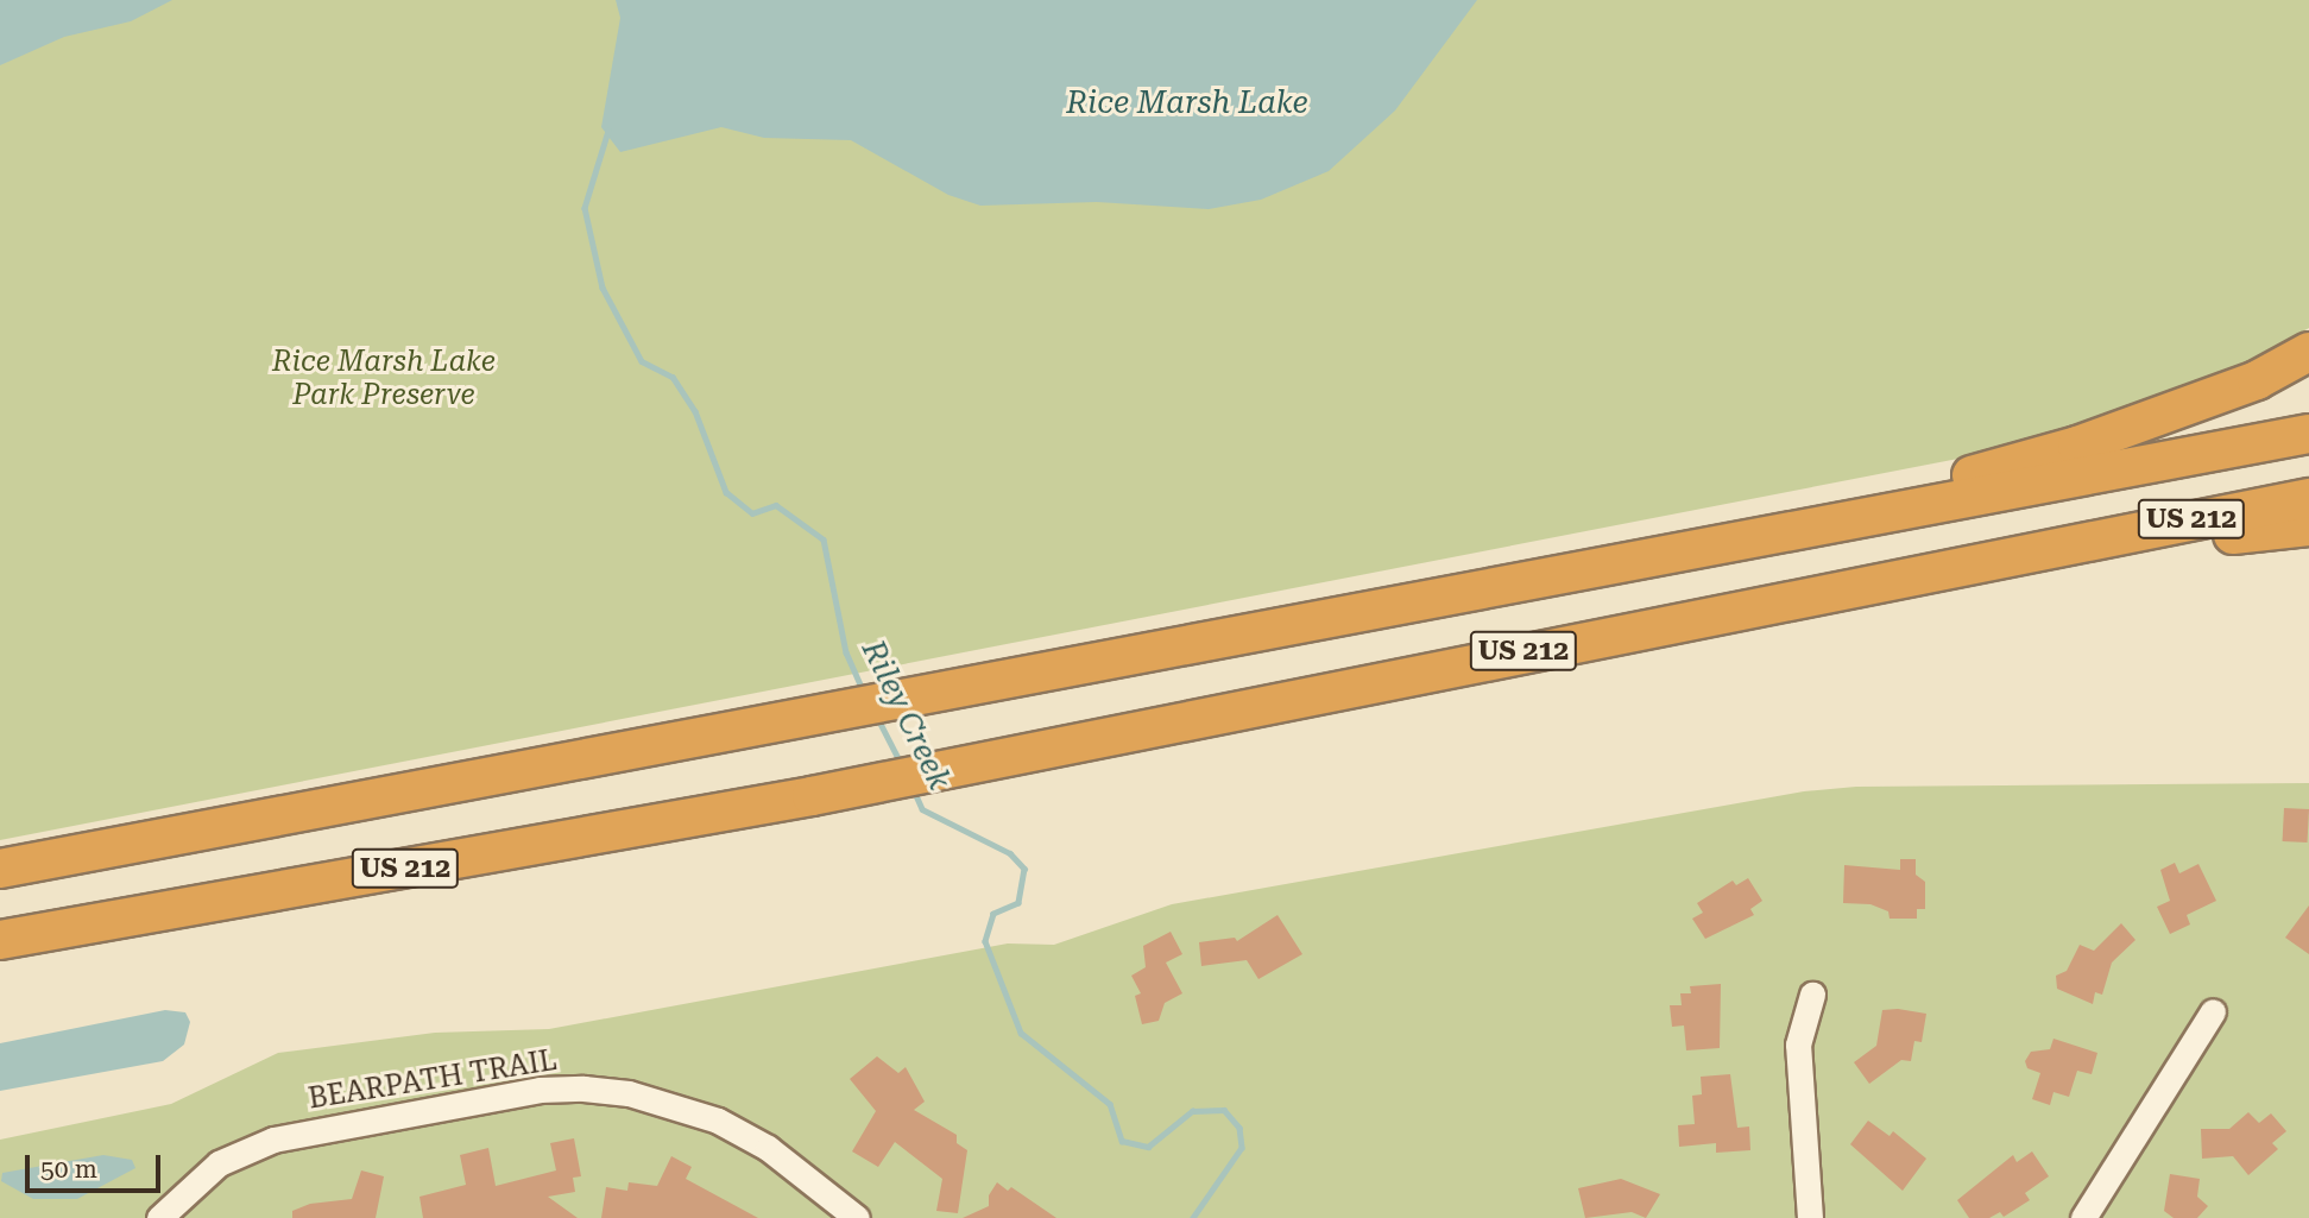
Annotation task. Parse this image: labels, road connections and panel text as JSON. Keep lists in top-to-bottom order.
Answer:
{
  "streets": {
    "highway": ["US 212"],
    "street": ["BEARPATH TRAIL"]
  },
  "water": ["Rice Marsh Lake", "Riley Creek"],
  "parks": ["Rice Marsh Lake Park Preserve"],
  "scale_bar": "50 m"
}
